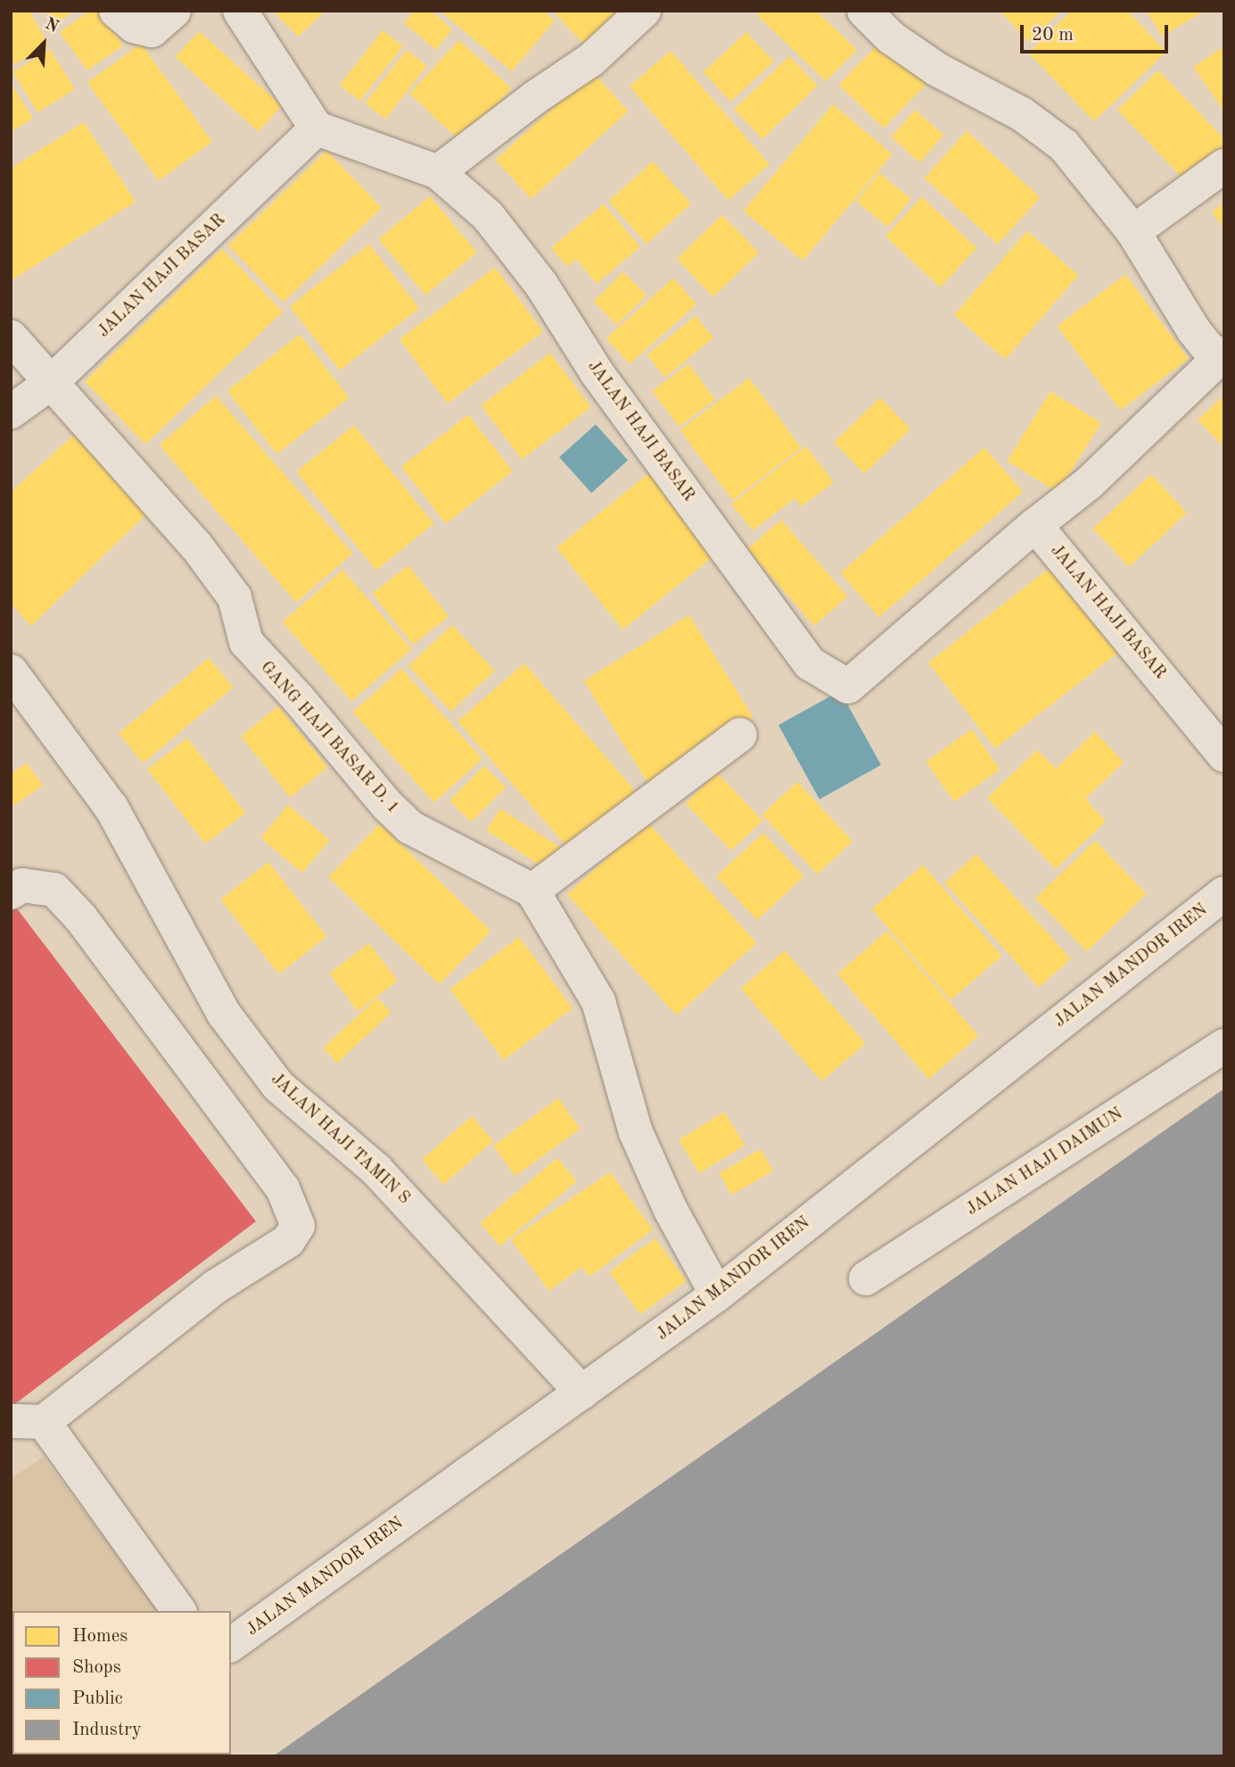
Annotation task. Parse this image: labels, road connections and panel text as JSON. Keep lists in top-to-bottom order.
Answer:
{
  "streets": {
    "street": [
      "JALAN HAJI BASAR",
      "GANG HAJI BASAR D. 1",
      "JALAN MANDOR IREN",
      "JALAN HAJI TAMIN S",
      "JALAN HAJI DAIMUN"
    ]
  },
  "crossings": [
    ["JALAN HAJI BASAR", "GANG HAJI BASAR D. 1"],
    ["JALAN MANDOR IREN", "JALAN HAJI TAMIN S"]
  ],
  "legend": [
    "Homes",
    "Shops",
    "Public",
    "Industry"
  ],
  "scale_bar": "20 m",
  "north": "top right"
}
